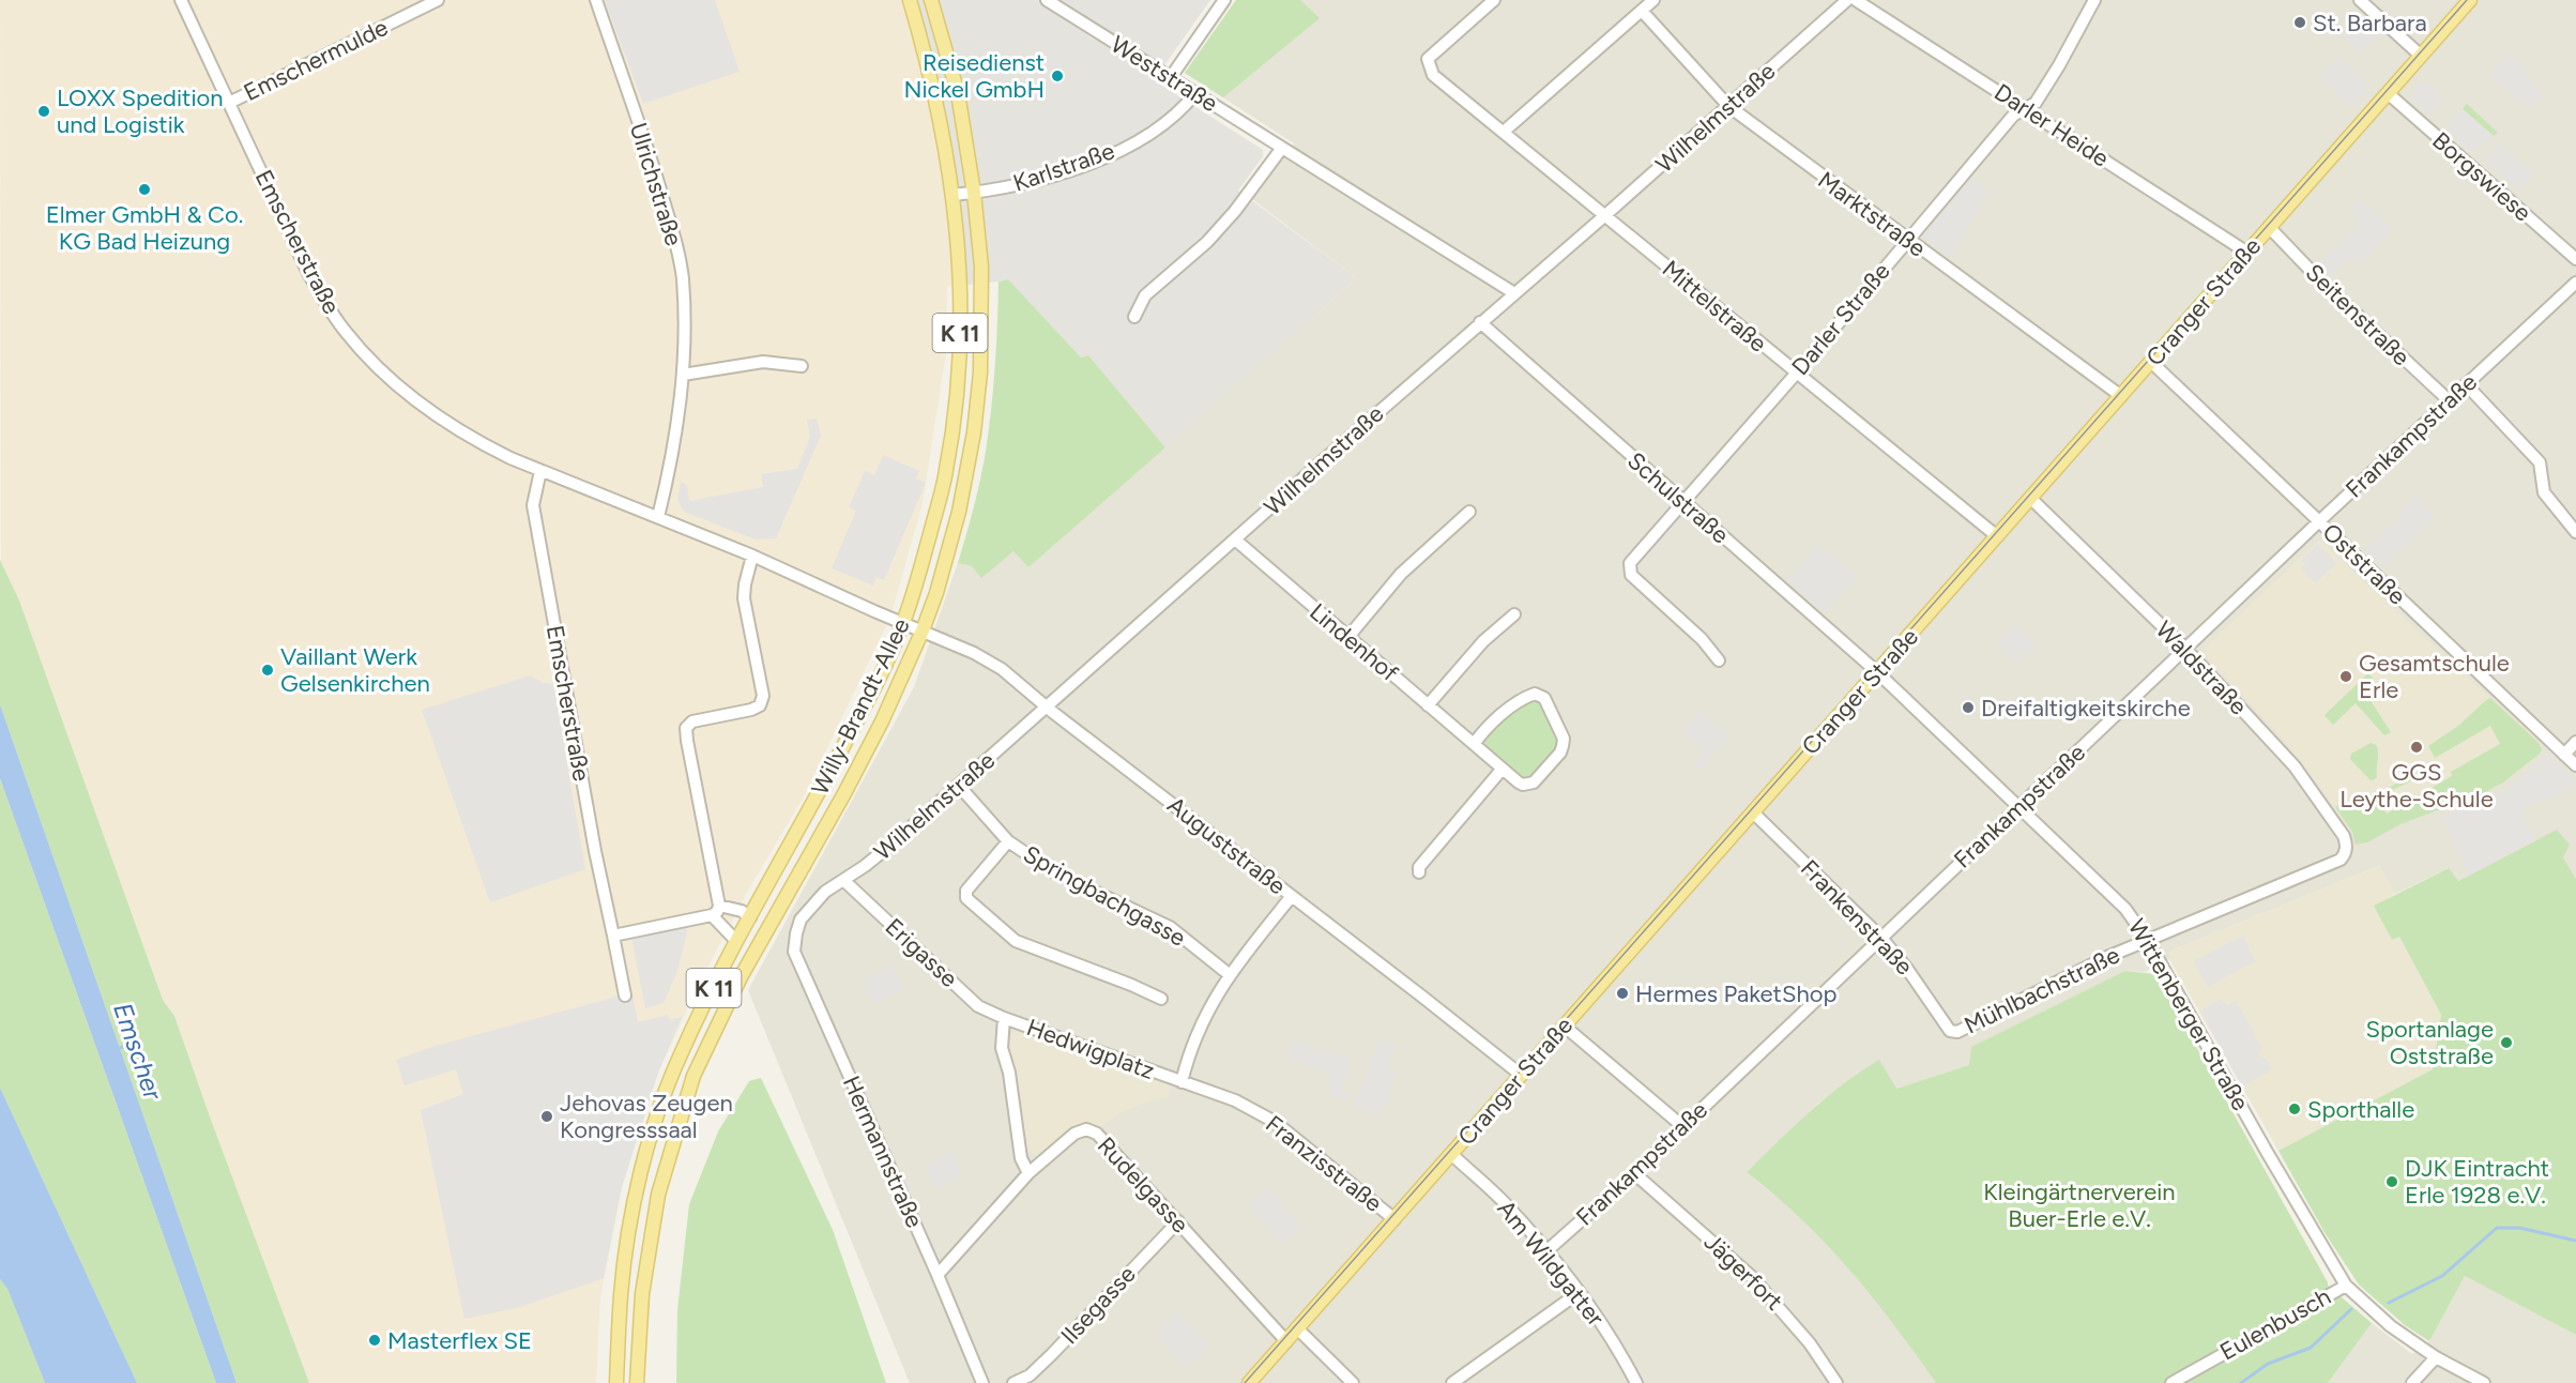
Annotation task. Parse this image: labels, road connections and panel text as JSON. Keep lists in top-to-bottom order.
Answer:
{
  "streets": {
    "main road": ["Cranger Straße", "K 11", "Willy-Brandt-Allee"],
    "street": [
      "Emschermulde",
      "Weststraße",
      "Wilhelmstraße",
      "Darler Heide",
      "Karlstraße",
      "Borgswiese",
      "Ulrichstraße",
      "Marktstraße",
      "Emscherstraße",
      "Mittelstraße",
      "Seitenstraße",
      "Darler Straße",
      "Frankampstraße",
      "Schulstraße",
      "Oststraße",
      "Lindenhof",
      "Waldstraße",
      "Auguststraße",
      "Springbachgasse",
      "Frankenstraße",
      "Erigasse",
      "Mühlbachstraße",
      "Wittenberger Straße",
      "Hedwigplatz",
      "Hermannstraße",
      "Franzisstraße",
      "Rudelgasse",
      "Am Wildgatter",
      "Jägerfort",
      "Ilsegasse",
      "Eulenbusch"
    ]
  },
  "crossings": [
    ["Emschermulde", "Emscherstraße"],
    ["Weststraße", "Wilhelmstraße"],
    ["Weststraße", "Karlstraße"],
    ["Wilhelmstraße", "Marktstraße"],
    ["Wilhelmstraße", "Mittelstraße"],
    ["Wilhelmstraße", "Schulstraße"],
    ["Wilhelmstraße", "Lindenhof"],
    ["Wilhelmstraße", "Auguststraße"],
    ["Wilhelmstraße", "Springbachgasse"],
    ["Wilhelmstraße", "Erigasse"],
    ["Wilhelmstraße", "Hermannstraße"],
    ["Darler Heide", "Cranger Straße"],
    ["Darler Heide", "Darler Straße"],
    ["Karlstraße", "Willy-Brandt-Allee"],
    ["Borgswiese", "Cranger Straße"],
    ["Ulrichstraße", "Emscherstraße"],
    ["Marktstraße", "Cranger Straße"],
    ["Marktstraße", "Darler Straße"],
    ["Emscherstraße", "Willy-Brandt-Allee"],
    ["Emscherstraße", "Auguststraße"],
    ["Cranger Straße", "Mittelstraße"],
    ["Cranger Straße", "Seitenstraße"],
    ["Cranger Straße", "Schulstraße"],
    ["Cranger Straße", "Oststraße"],
    ["Cranger Straße", "Waldstraße"],
    ["Cranger Straße", "Auguststraße"],
    ["Cranger Straße", "Frankenstraße"],
    ["Cranger Straße", "Wittenberger Straße"],
    ["Cranger Straße", "Franzisstraße"],
    ["Cranger Straße", "Rudelgasse"],
    ["Cranger Straße", "Am Wildgatter"],
    ["Mittelstraße", "Darler Straße"],
    ["Seitenstraße", "Frankampstraße"],
    ["Darler Straße", "Schulstraße"],
    ["Frankampstraße", "Oststraße"],
    ["Frankampstraße", "Waldstraße"],
    ["Frankampstraße", "Frankenstraße"],
    ["Frankampstraße", "Wittenberger Straße"],
    ["Frankampstraße", "Am Wildgatter"],
    ["Frankampstraße", "Jägerfort"],
    ["Schulstraße", "Wittenberger Straße"],
    ["Waldstraße", "Mühlbachstraße"],
    ["Willy-Brandt-Allee", "Auguststraße"],
    ["Frankenstraße", "Mühlbachstraße"],
    ["Erigasse", "Hedwigplatz"],
    ["Mühlbachstraße", "Wittenberger Straße"],
    ["Wittenberger Straße", "Eulenbusch"],
    ["Hedwigplatz", "Franzisstraße"],
    ["Hedwigplatz", "Rudelgasse"],
    ["Hermannstraße", "Rudelgasse"],
    ["Rudelgasse", "Ilsegasse"]
  ],
  "water": ["Emscher"],
  "parks": ["Kleingärtnerverein Buer-Erle e.V."],
  "places": [
    "St. Barbara",
    "Reisedienst Nickel GmbH",
    "LOXX Spedition und Logistik",
    "Elmer GmbH & Co. KG Bad Heizung",
    "Vaillant Werk Gelsenkirchen",
    "Gesamtschule Erle",
    "Dreifaltigkeitskirche",
    "GGS Leythe-Schule",
    "Hermes PaketShop",
    "Sportanlage Oststraße",
    "Sporthalle",
    "Jehovas Zeugen Kongresssaal",
    "DJK Eintracht Erle 1928 e.V.",
    "Masterflex SE"
  ]
}
